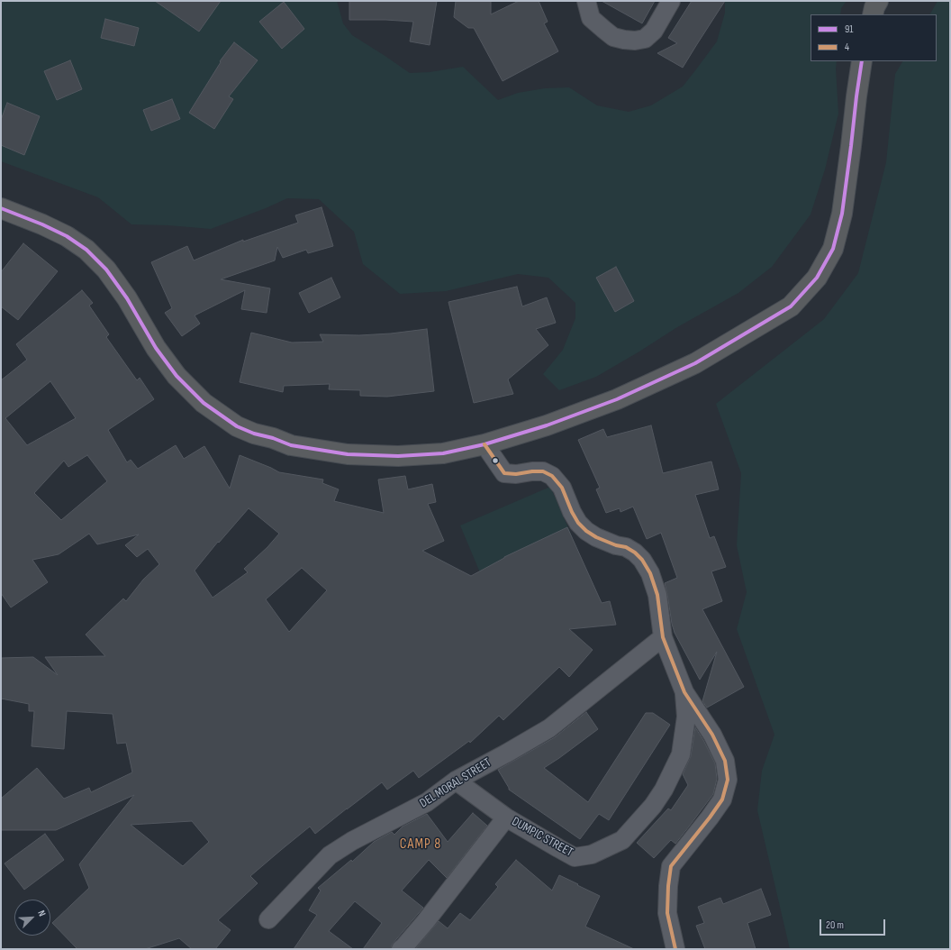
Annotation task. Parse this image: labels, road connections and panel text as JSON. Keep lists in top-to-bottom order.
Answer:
{
  "streets": {
    "street": ["DEL MORAL STREET", "DUMPIC STREET"]
  },
  "crossings": [
    ["DEL MORAL STREET", "DUMPIC STREET"]
  ],
  "districts": ["CAMP 8"],
  "lines": ["transit line 91", "transit line 4"],
  "legend": ["91", "4"],
  "scale_bar": "20 m",
  "north": "top right"
}
